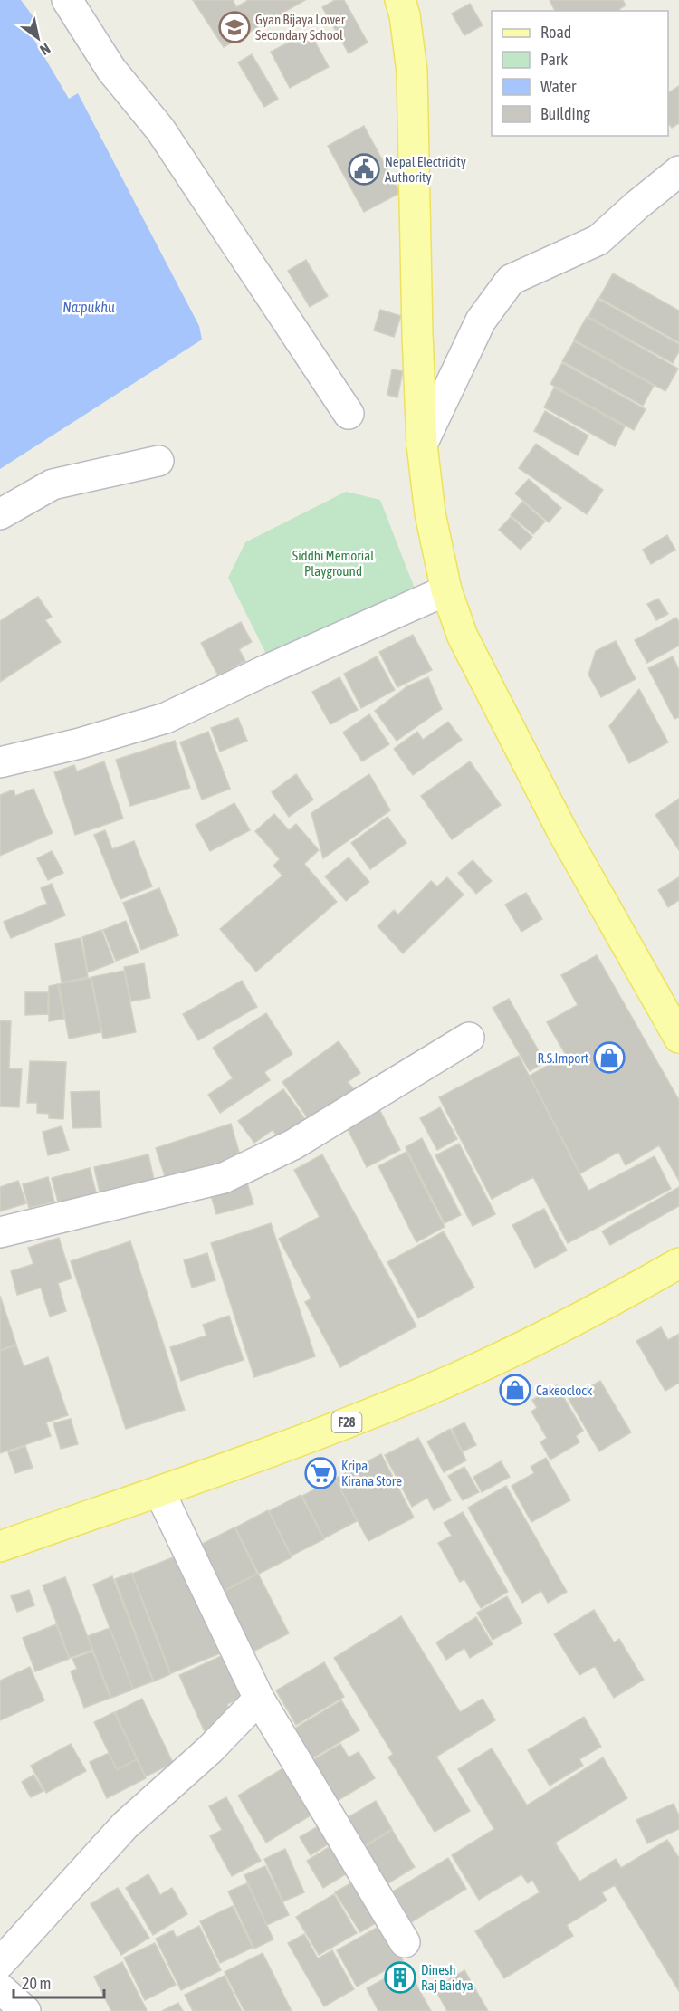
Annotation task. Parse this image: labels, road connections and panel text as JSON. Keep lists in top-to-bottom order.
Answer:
{
  "streets": {
    "main road": ["F28"]
  },
  "water": ["Na:pukhu"],
  "parks": ["Siddhi Memorial Playground"],
  "places": {
    "school or university": ["Gyan Bijaya Lower Secondary School"],
    "public building": ["Nepal Electricity Authority"],
    "shop": ["R.S.Import", "Cakeoclock"],
    "supermarket": ["Kripa Kirana Store"],
    "building": ["Dinesh Raj Baidya"]
  },
  "legend": [
    "Road",
    "Park",
    "Water",
    "Building"
  ],
  "scale_bar": "20 m",
  "north": "bottom right"
}
